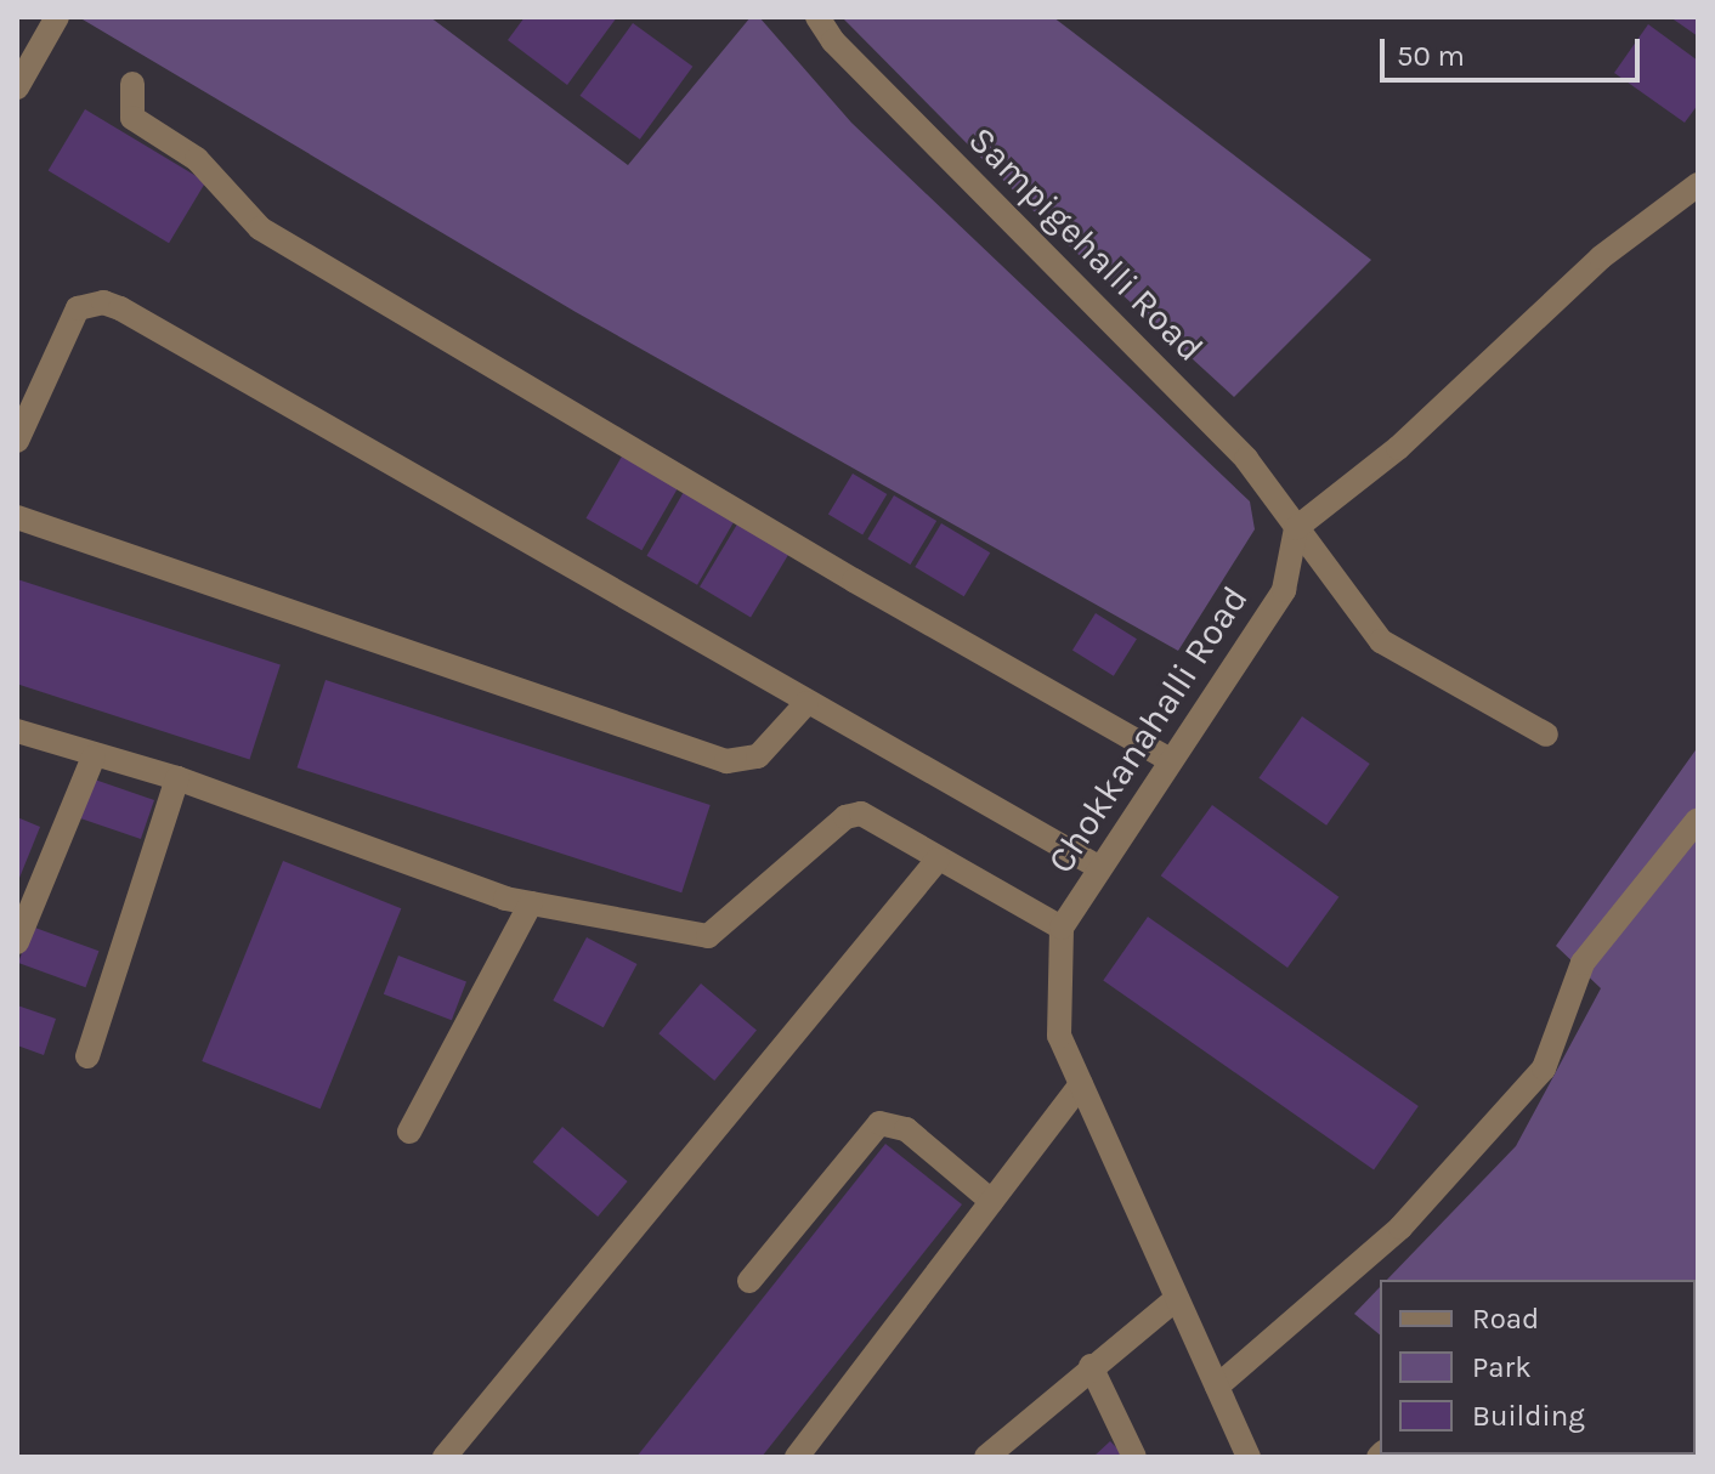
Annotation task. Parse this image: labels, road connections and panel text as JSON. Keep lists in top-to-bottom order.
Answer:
{
  "streets": {
    "street": ["Sampigehalli Road", "Chokkanahalli Road"]
  },
  "crossings": [
    ["Sampigehalli Road", "Chokkanahalli Road"]
  ],
  "legend": ["Road", "Park", "Building"],
  "scale_bar": "50 m"
}
